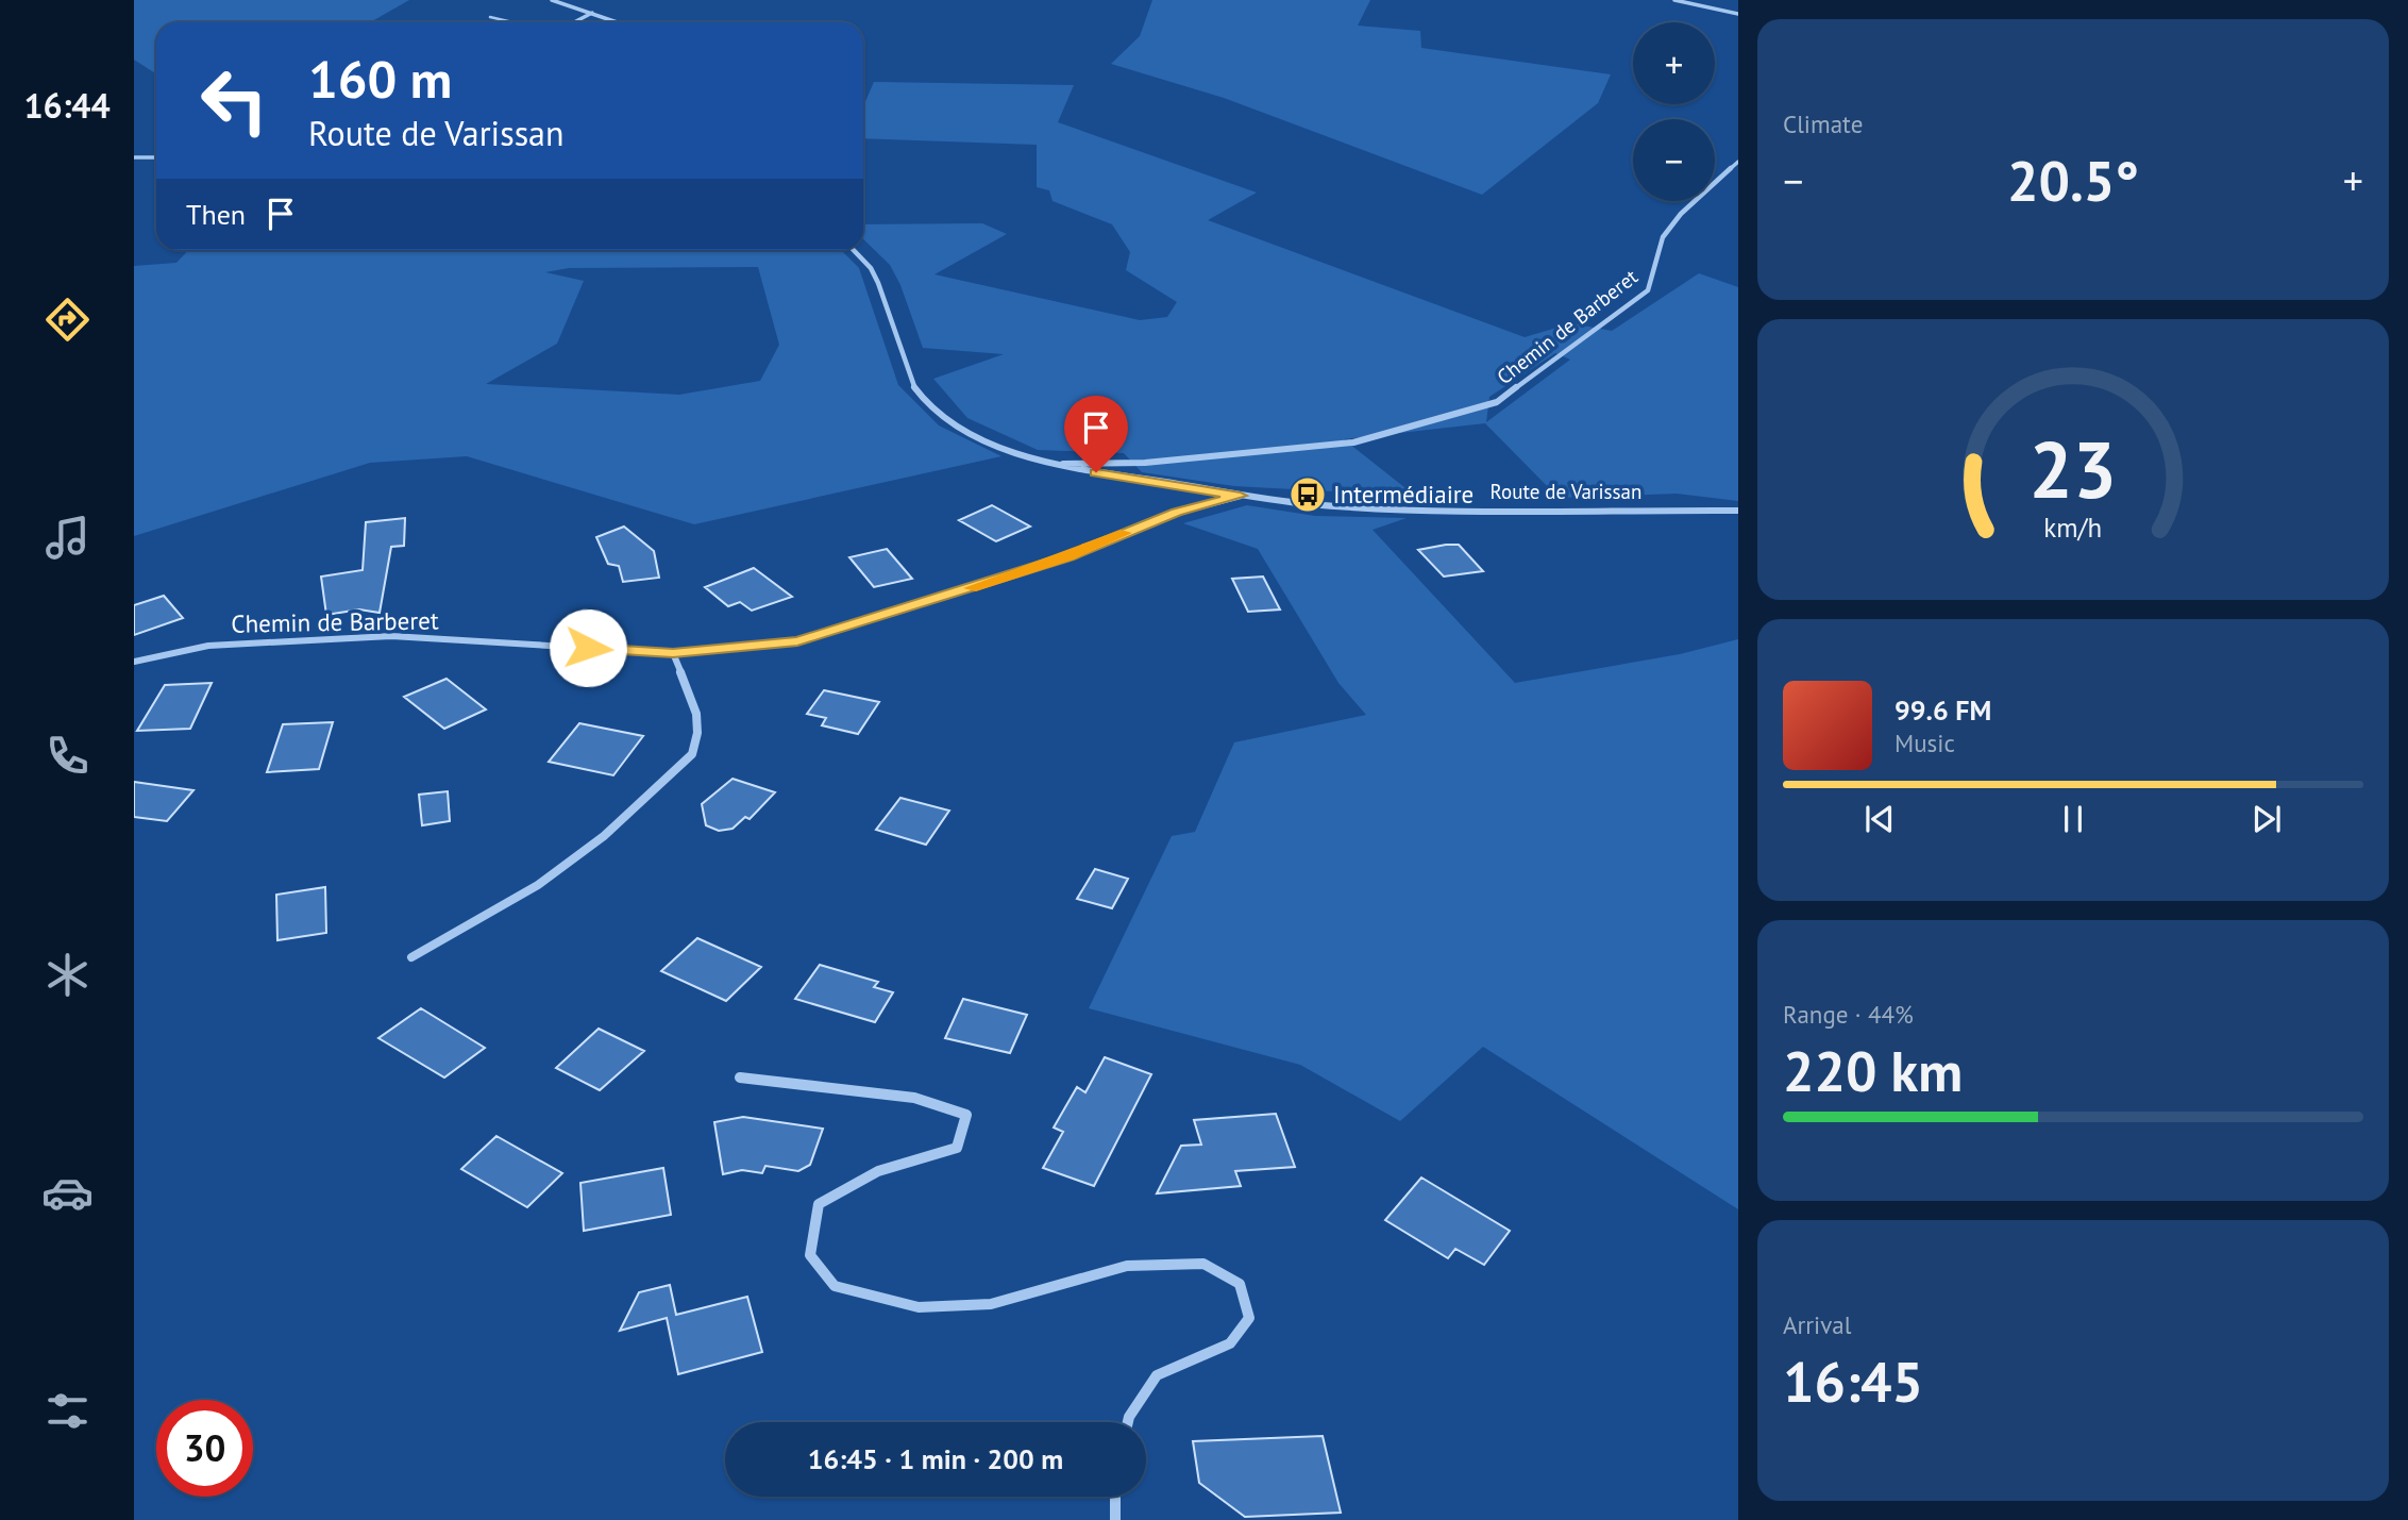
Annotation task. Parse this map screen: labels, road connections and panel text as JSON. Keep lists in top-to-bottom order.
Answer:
{
  "streets": {
    "street": ["Chemin de Barberet", "Route de Varissan"]
  },
  "crossings": [
    ["Chemin de Barberet", "Route de Varissan"]
  ],
  "places": {
    "bus stop": ["Intermédiaire"]
  },
  "page": {
    "tabs": "16:44",
    "tile": [
      "Climate",
      ["Range · 44%", "220 km"],
      ["Arrival", "16:45"]
    ],
    "map_buttons": ["+", "−"],
    "turn": ["160 m", "Route de Varissan"],
    "heat": ["−", "20.5°", "+"],
    "then": "Then",
    "song": ["99.6 FM", "Music"],
    "limit": "30",
    "trip": "16:45 · 1 min · 200 m",
    "gauge": ["23", "km/h"]
  }
}
